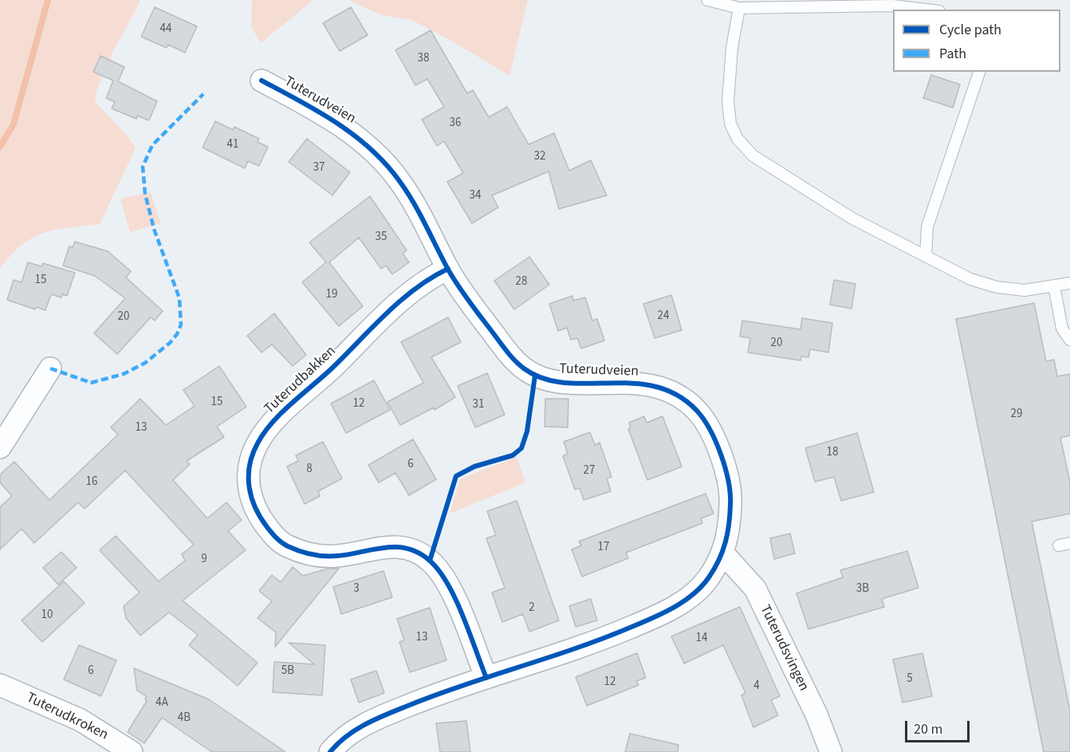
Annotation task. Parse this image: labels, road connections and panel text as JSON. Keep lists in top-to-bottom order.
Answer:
{
  "streets": {
    "street": [
      "Tuterudveien",
      "Tuterudbakken",
      "Tuterudsvingen",
      "Tuterudkroken"
    ]
  },
  "crossings": [
    ["Tuterudveien", "Tuterudbakken"],
    ["Tuterudveien", "Tuterudsvingen"]
  ],
  "house_numbers": [
    "44",
    "38",
    "36",
    "41",
    "32",
    "37",
    "34",
    "35",
    "15",
    "28",
    "19",
    "24",
    "20",
    "20",
    "15",
    "12",
    "31",
    "29",
    "13",
    "18",
    "6",
    "8",
    "27",
    "16",
    "17",
    "9",
    "3",
    "3B",
    "2",
    "10",
    "13",
    "14",
    "6",
    "5B",
    "5",
    "12",
    "4",
    "4A",
    "4B"
  ],
  "legend": ["Cycle path", "Path"],
  "scale_bar": "20 m"
}
